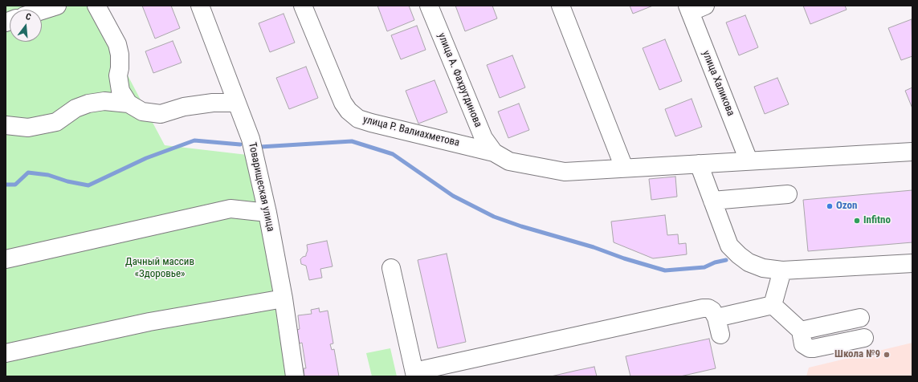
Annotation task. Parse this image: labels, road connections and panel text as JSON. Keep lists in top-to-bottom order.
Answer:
{
  "streets": {
    "street": [
      "улица А. Фахрутдинова",
      "улица Халикова",
      "улица Р. Валиахметова",
      "Товарищеская улица"
    ]
  },
  "crossings": [
    ["улица А. Фахрутдинова", "улица Р. Валиахметова"]
  ],
  "parks": ["Дачный массив «Здоровье»"],
  "places": ["Ozon", "Infitno", "Школа №9"],
  "north": "top"
}
